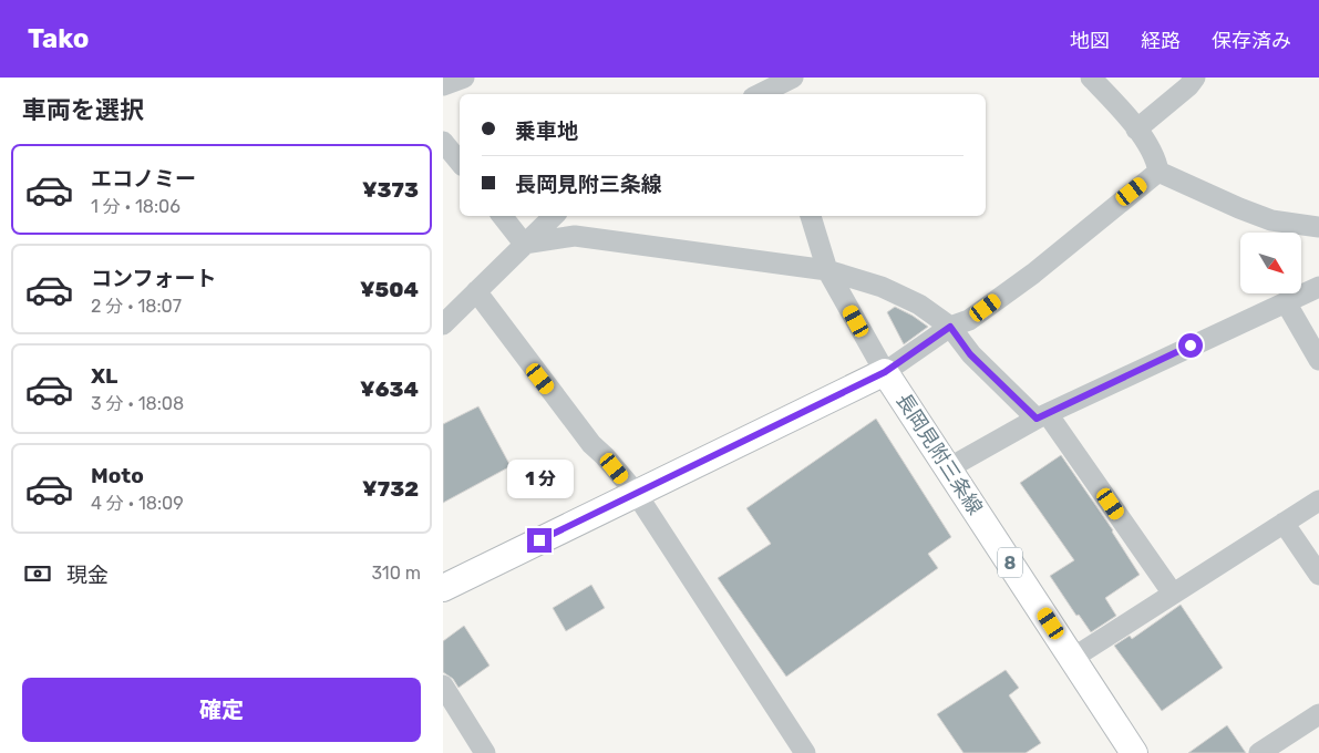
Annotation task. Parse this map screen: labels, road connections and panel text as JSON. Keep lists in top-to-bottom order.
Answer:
{
  "streets": {
    "main road": ["長岡見附三条線", "8"]
  },
  "north": "bottom right",
  "page": {
    "header": "Tako",
    "nav": ["地図", "経路", "保存済み"],
    "heading": "車両を選択",
    "banner": ["乗車地", "長岡見附三条線"],
    "list": [
      {
        "name": "エコノミー",
        "note": "1 分 · 18:06",
        "value": "¥373"
      },
      {
        "name": "コンフォート",
        "note": "2 分 · 18:07",
        "value": "¥504"
      },
      {
        "name": "XL",
        "note": "3 分 · 18:08",
        "value": "¥634"
      },
      {
        "name": "Moto",
        "note": "4 分 · 18:09",
        "value": "¥732"
      }
    ],
    "bubble": "1 分",
    "pay": ["現金", "310 m"],
    "buttons": "確定"
  }
}
